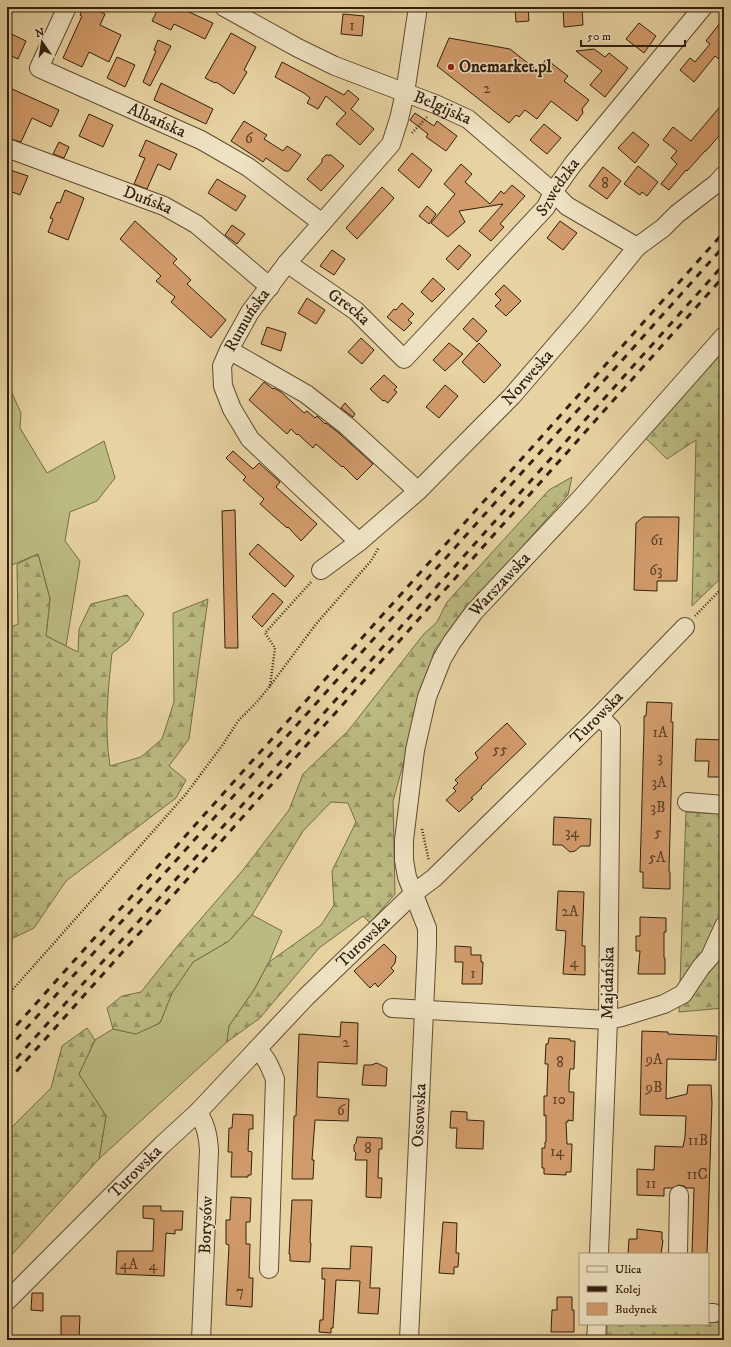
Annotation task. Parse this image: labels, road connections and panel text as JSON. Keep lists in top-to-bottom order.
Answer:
{
  "streets": {
    "street": [
      "Belgijska",
      "Albańska",
      "Szwedzka",
      "Duńska",
      "Grecka",
      "Rumuńska",
      "Norweska",
      "Warszawska",
      "Turowska",
      "Majdańska",
      "Ossowska",
      "Borysów"
    ]
  },
  "crossings": [
    ["Belgijska", "Szwedzka"],
    ["Belgijska", "Rumuńska"],
    ["Belgijska", "Norweska"],
    ["Albańska", "Rumuńska"],
    ["Szwedzka", "Grecka"],
    ["Duńska", "Rumuńska"],
    ["Grecka", "Rumuńska"],
    ["Rumuńska", "Norweska"],
    ["Warszawska", "Turowska"],
    ["Warszawska", "Ossowska"],
    ["Turowska", "Majdańska"],
    ["Turowska", "Ossowska"],
    ["Turowska", "Borysów"]
  ],
  "places": ["Onemarket.pl"],
  "house_numbers": [
    "1",
    "2",
    "6",
    "8",
    "61",
    "63",
    "1A",
    "55",
    "3",
    "3A",
    "3B",
    "34",
    "5",
    "5A",
    "2A",
    "4",
    "1",
    "2",
    "9A",
    "8",
    "9B",
    "10",
    "6",
    "11B",
    "8",
    "14",
    "11C",
    "11",
    "4A",
    "4",
    "7"
  ],
  "legend": ["Ulica", "Kolej", "Budynek"],
  "scale_bar": "50 m",
  "north": "top"
}
